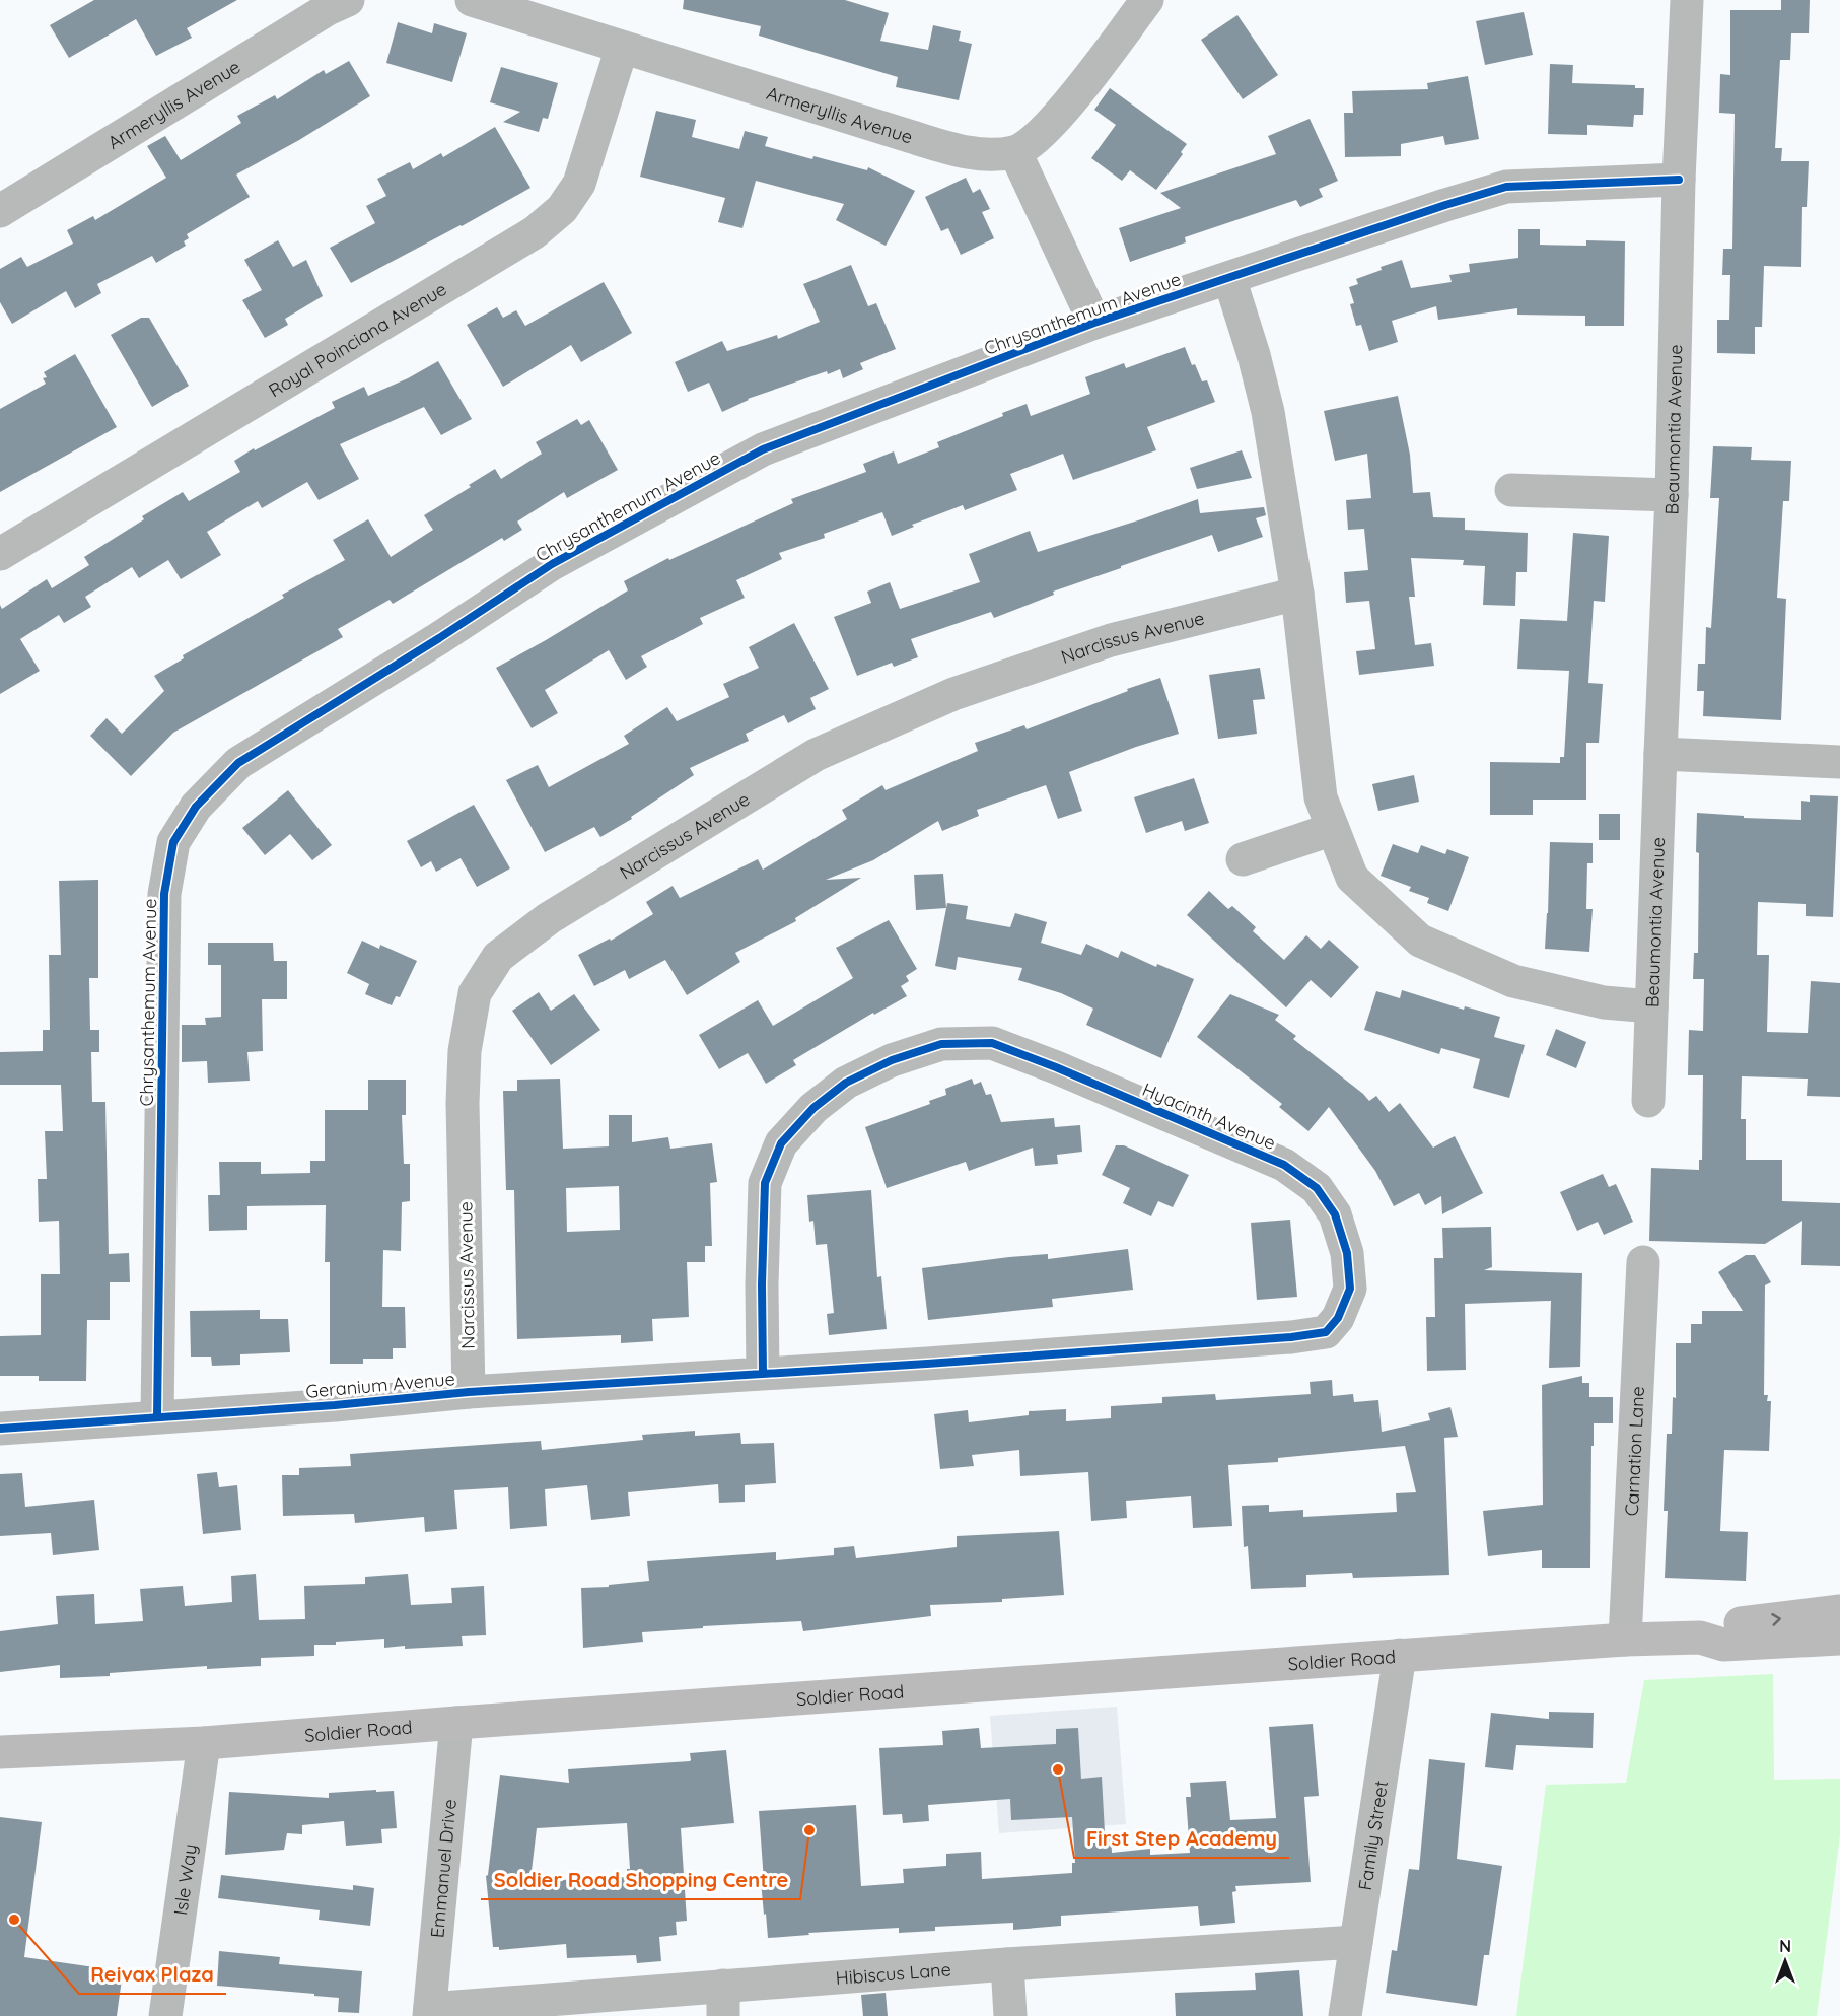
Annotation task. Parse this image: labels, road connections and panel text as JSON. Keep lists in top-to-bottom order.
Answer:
{
  "streets": {
    "main road": ["Soldier Road"],
    "street": [
      "Armeryllis Avenue",
      "Chrysanthemum Avenue",
      "Royal Poinciana Avenue",
      "Beaumontia Avenue",
      "Narcissus Avenue",
      "Hyacinth Avenue",
      "Geranium Avenue",
      "Carnation Lane",
      "Family Street",
      "Emmanuel Drive",
      "Isle Way",
      "Hibiscus Lane"
    ]
  },
  "crossings": [
    ["Armeryllis Avenue", "Royal Poinciana Avenue"],
    ["Chrysanthemum Avenue", "Beaumontia Avenue"],
    ["Chrysanthemum Avenue", "Geranium Avenue"],
    ["Beaumontia Avenue", "Narcissus Avenue"],
    ["Narcissus Avenue", "Geranium Avenue"],
    ["Hyacinth Avenue", "Geranium Avenue"],
    ["Carnation Lane", "Soldier Road"],
    ["Soldier Road", "Family Street"],
    ["Soldier Road", "Emmanuel Drive"],
    ["Soldier Road", "Isle Way"],
    ["Family Street", "Hibiscus Lane"],
    ["Emmanuel Drive", "Hibiscus Lane"]
  ],
  "places": ["First Step Academy", "Soldier Road Shopping Centre", "Reivax Plaza"],
  "north": "top"
}
